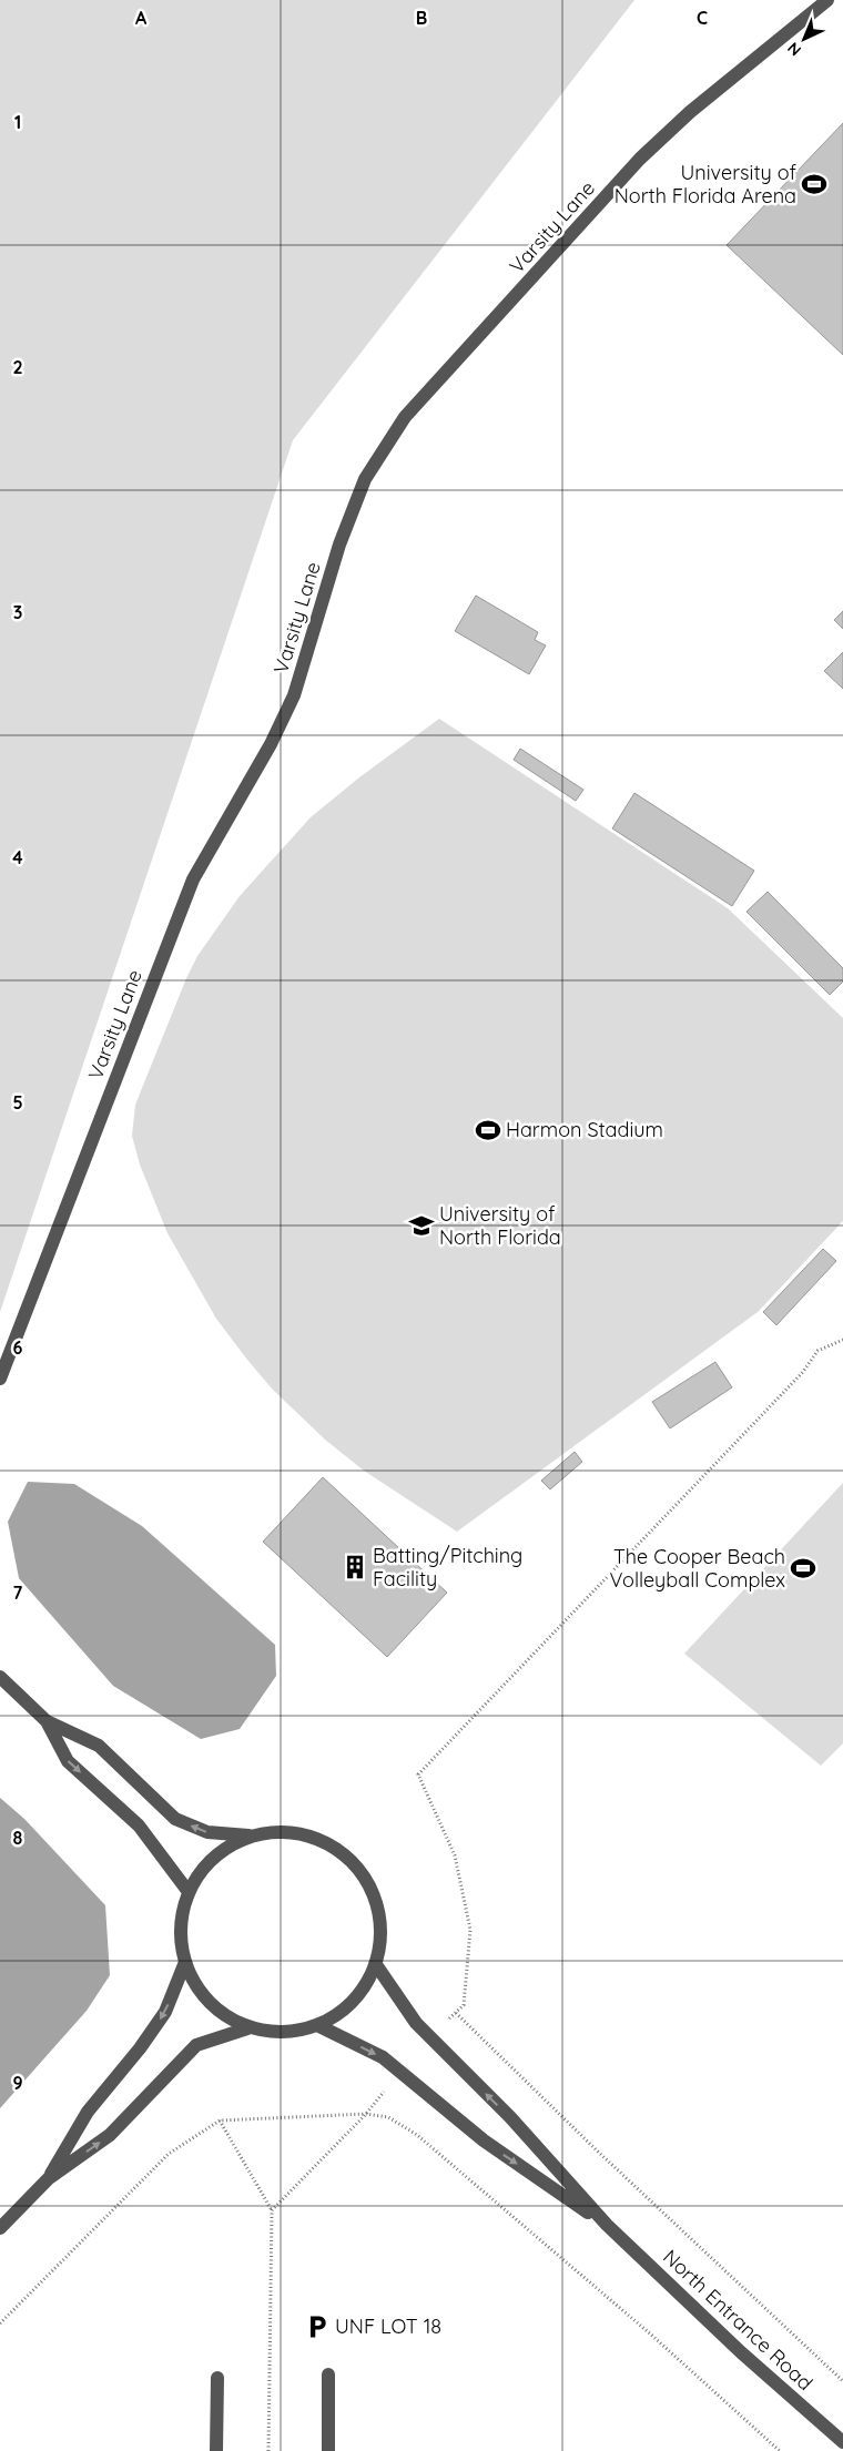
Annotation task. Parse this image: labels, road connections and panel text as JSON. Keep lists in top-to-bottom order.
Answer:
{
  "streets": {
    "street": ["Varsity Lane", "North Entrance Road"]
  },
  "places": {
    "sports": ["University of North Florida Arena", "Harmon Stadium", "The Cooper Beach Volleyball Complex"],
    "school or university": ["University of North Florida"],
    "building": ["Batting/Pitching Facility"],
    "parking": ["UNF LOT 18"]
  },
  "north": "bottom left",
  "grid": {
    "columns": ["A", "B", "C"],
    "rows": [
      "1",
      "2",
      "3",
      "4",
      "5",
      "6",
      "7",
      "8",
      "9"
    ]
  }
}
